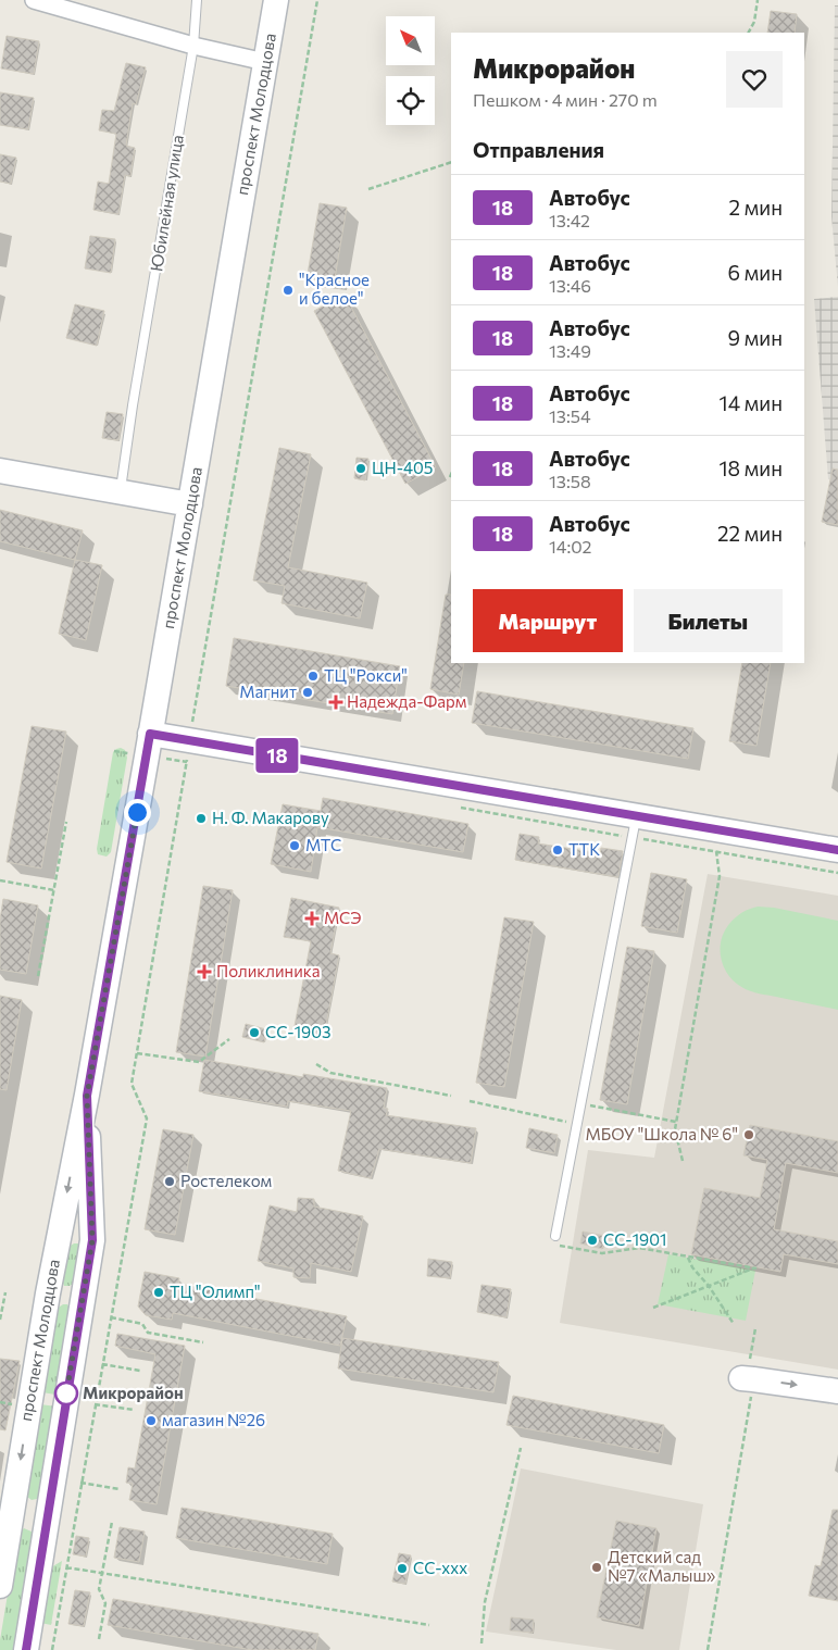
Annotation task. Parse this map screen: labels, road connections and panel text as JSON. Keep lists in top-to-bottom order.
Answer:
{
  "streets": {
    "main road": ["проспект Молодцова"],
    "lane": ["Юбилейная улица"]
  },
  "places": {
    "other": [
      "\"Красное и белое\"",
      "ЦН-405",
      "ТЦ \"Рокси\"",
      "Магнит",
      "Н. Ф. Макарову",
      "МТС",
      "ТТК",
      "СС-1903",
      "МБОУ \"Школа № 6\"",
      "Ростелеком",
      "СС-1901",
      "ТЦ \"Олимп\"",
      "Микрорайон",
      "магазин №26",
      "Детский сад №7 «Малыш»",
      "СС-ххх"
    ],
    "health": ["Надежда-Фарм", "МСЭ", "Поликлиника"]
  },
  "lines": ["bus line 18"],
  "north": "top left",
  "page": {
    "on_map": "18",
    "heading": [
      ["Микрорайон", "Пешком · 4 мин · 270 m"],
      "Отправления"
    ],
    "list": [
      {
        "mark": "18",
        "name": "Автобус",
        "note": "13:42",
        "value": "2 мин"
      },
      {
        "mark": "18",
        "name": "Автобус",
        "note": "13:46",
        "value": "6 мин"
      },
      {
        "mark": "18",
        "name": "Автобус",
        "note": "13:49",
        "value": "9 мин"
      },
      {
        "mark": "18",
        "name": "Автобус",
        "note": "13:54",
        "value": "14 мин"
      },
      {
        "mark": "18",
        "name": "Автобус",
        "note": "13:58",
        "value": "18 мин"
      },
      {
        "mark": "18",
        "name": "Автобус",
        "note": "14:02",
        "value": "22 мин"
      }
    ],
    "buttons": ["Маршрут", "Билеты"]
  }
}
